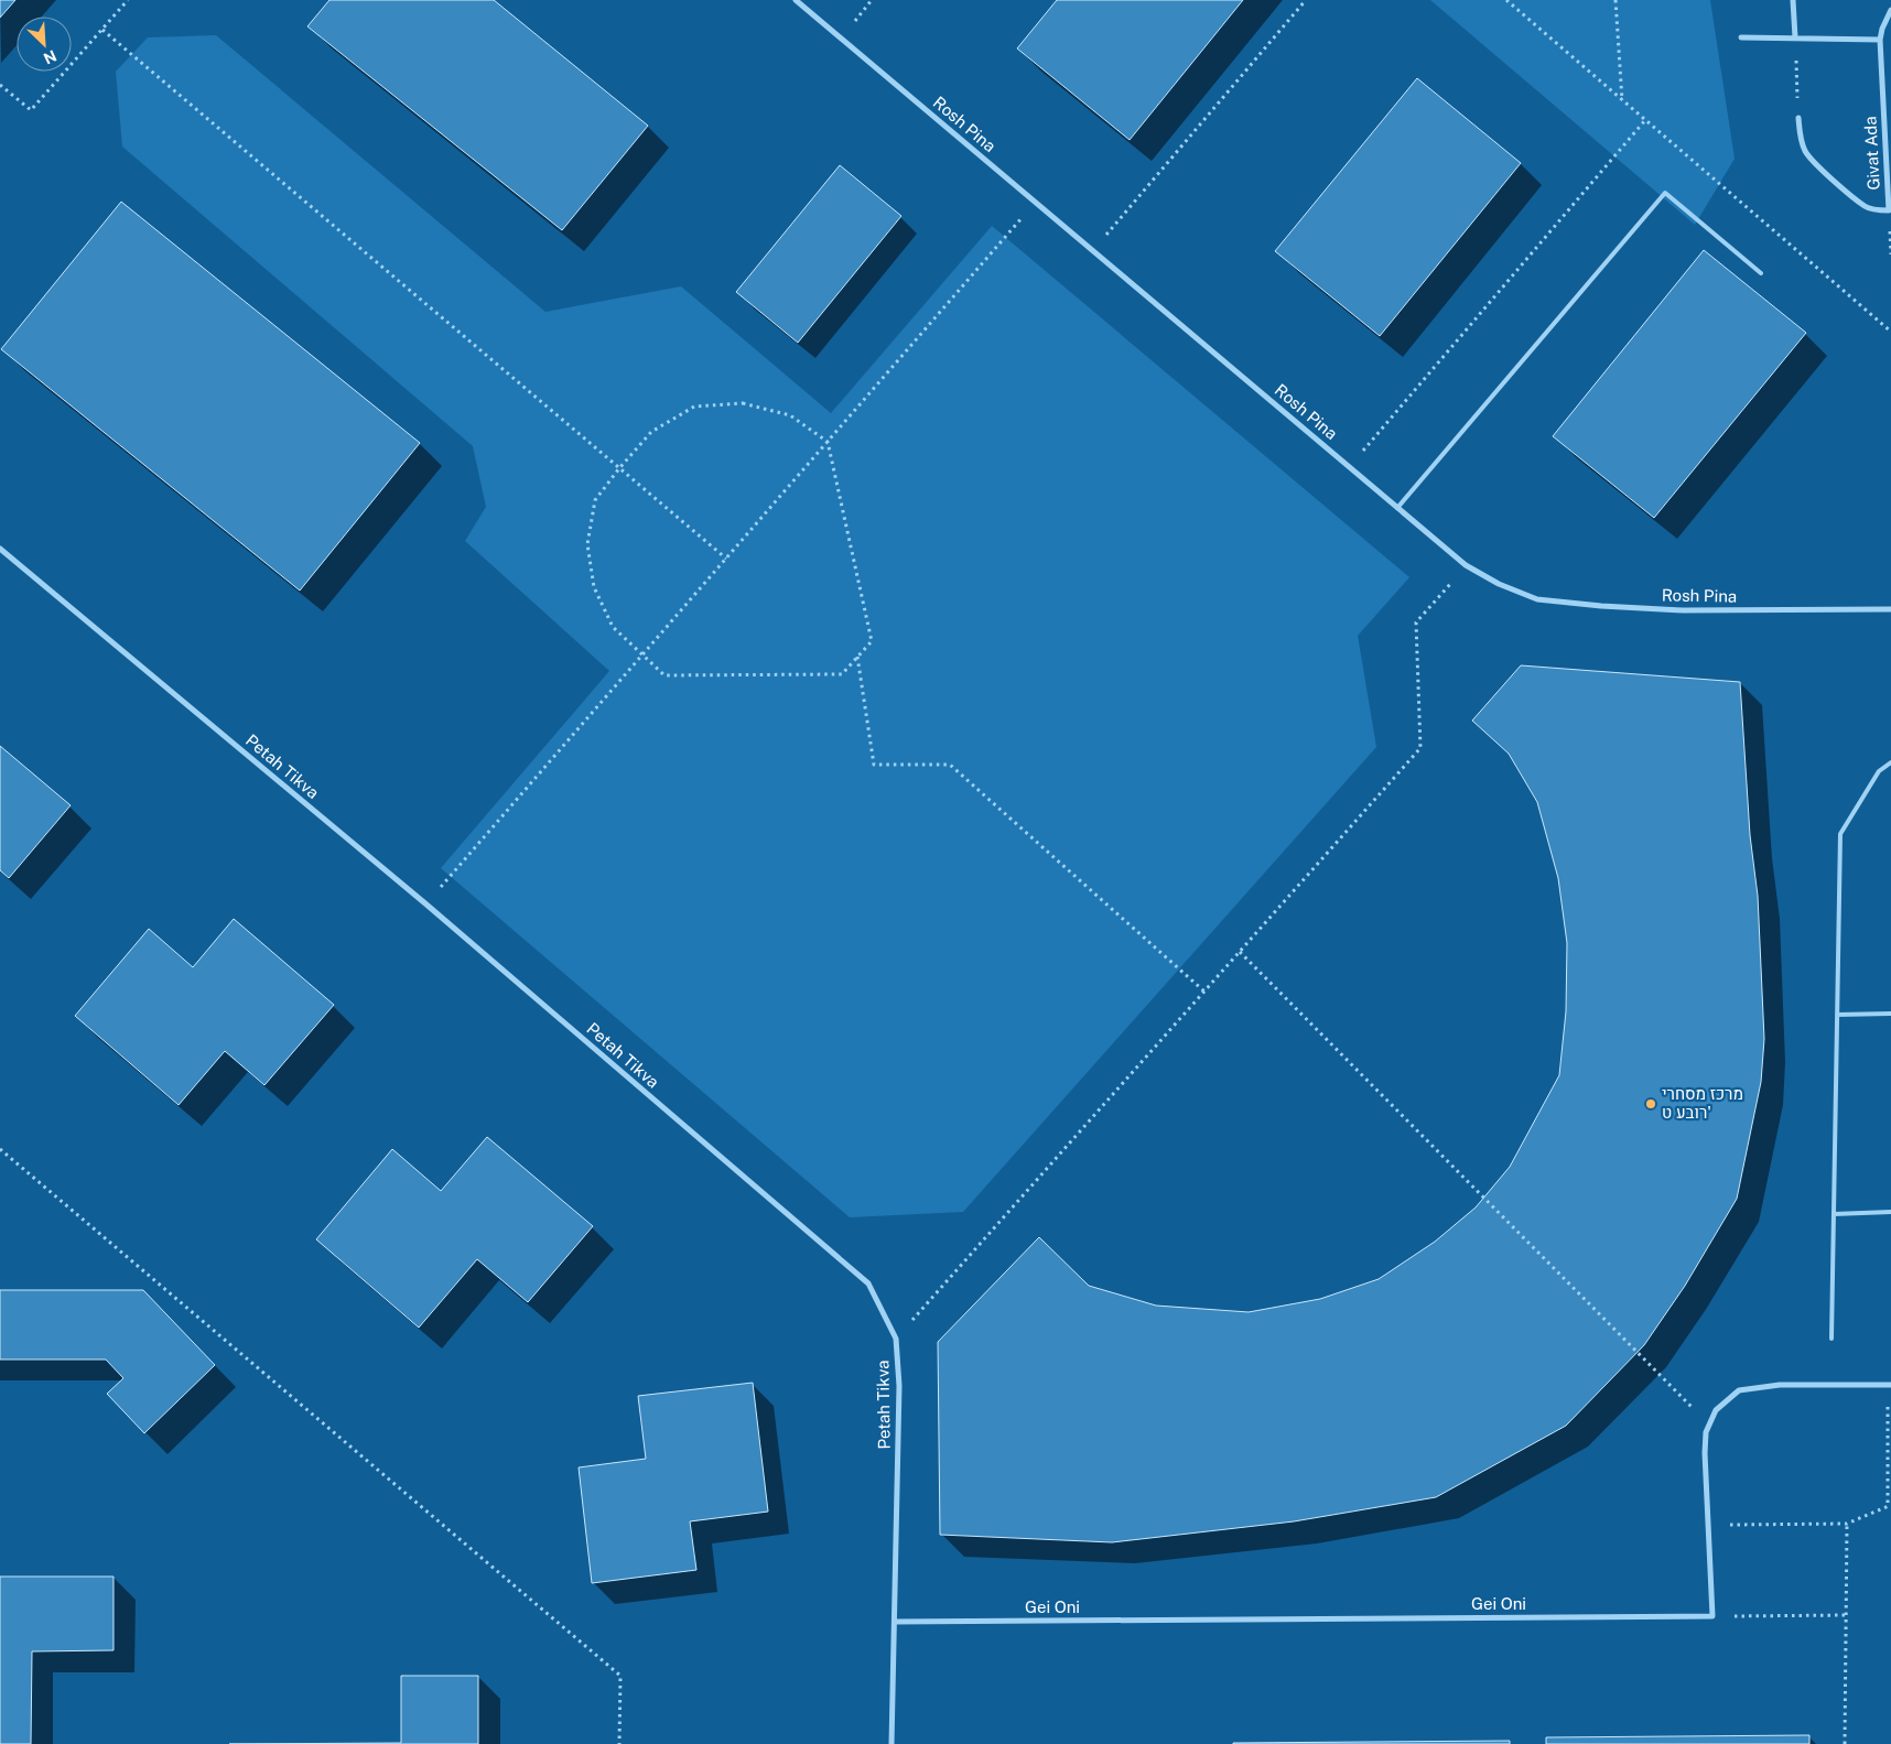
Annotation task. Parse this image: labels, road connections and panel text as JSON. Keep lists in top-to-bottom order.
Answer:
{
  "streets": {
    "street": [
      "Rosh Pina",
      "Givat Ada",
      "Petah Tikva",
      "Gei Oni"
    ]
  },
  "crossings": [
    ["Petah Tikva", "Gei Oni"]
  ],
  "places": ["מרכז מסחרי רובע ט'"],
  "north": "bottom right"
}
